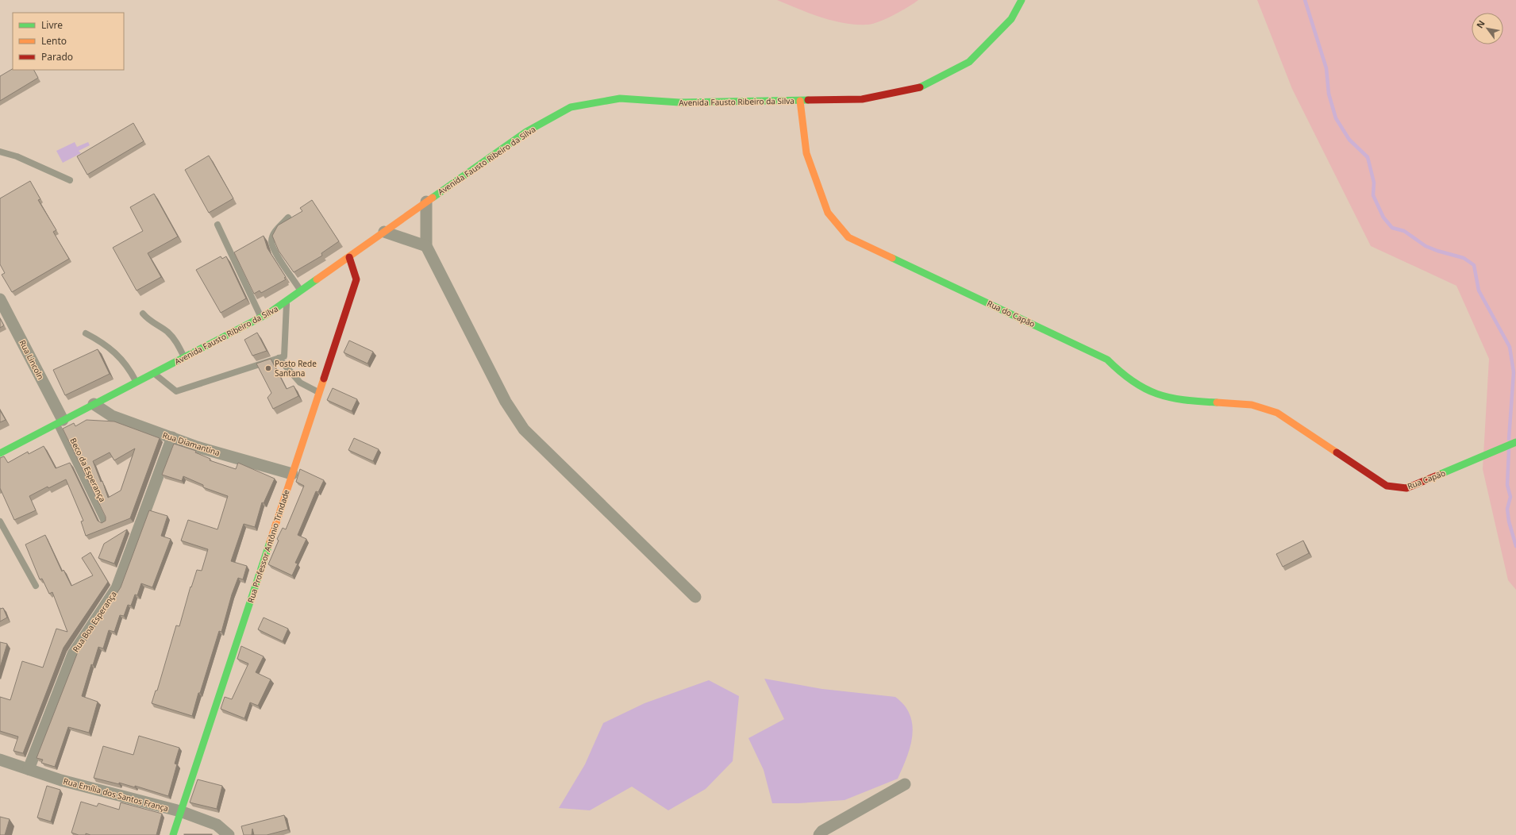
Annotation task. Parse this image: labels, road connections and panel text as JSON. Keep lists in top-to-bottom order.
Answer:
{
  "streets": {
    "street": [
      "Avenida Fausto Ribeiro da Silva",
      "Rua do Capão",
      "Rua Lincoln",
      "Rua Diamantina",
      "Rua Capão",
      "Rua Professor Antônio Trindade",
      "Rua Boa Esperança",
      "Rua Emília dos Santos França"
    ],
    "lane": ["Beco da Esperança"]
  },
  "crossings": [
    ["Avenida Fausto Ribeiro da Silva", "Rua do Capão"],
    ["Avenida Fausto Ribeiro da Silva", "Rua Lincoln"],
    ["Avenida Fausto Ribeiro da Silva", "Rua Diamantina"],
    ["Avenida Fausto Ribeiro da Silva", "Beco da Esperança"],
    ["Avenida Fausto Ribeiro da Silva", "Rua Professor Antônio Trindade"],
    ["Rua do Capão", "Rua Capão"],
    ["Rua Lincoln", "Beco da Esperança"],
    ["Rua Diamantina", "Rua Professor Antônio Trindade"],
    ["Rua Diamantina", "Rua Boa Esperança"],
    ["Rua Professor Antônio Trindade", "Rua Emília dos Santos França"],
    ["Rua Boa Esperança", "Rua Emília dos Santos França"]
  ],
  "places": ["Posto Rede Santana"],
  "legend": ["Livre", "Lento", "Parado"],
  "north": "top left"
}
